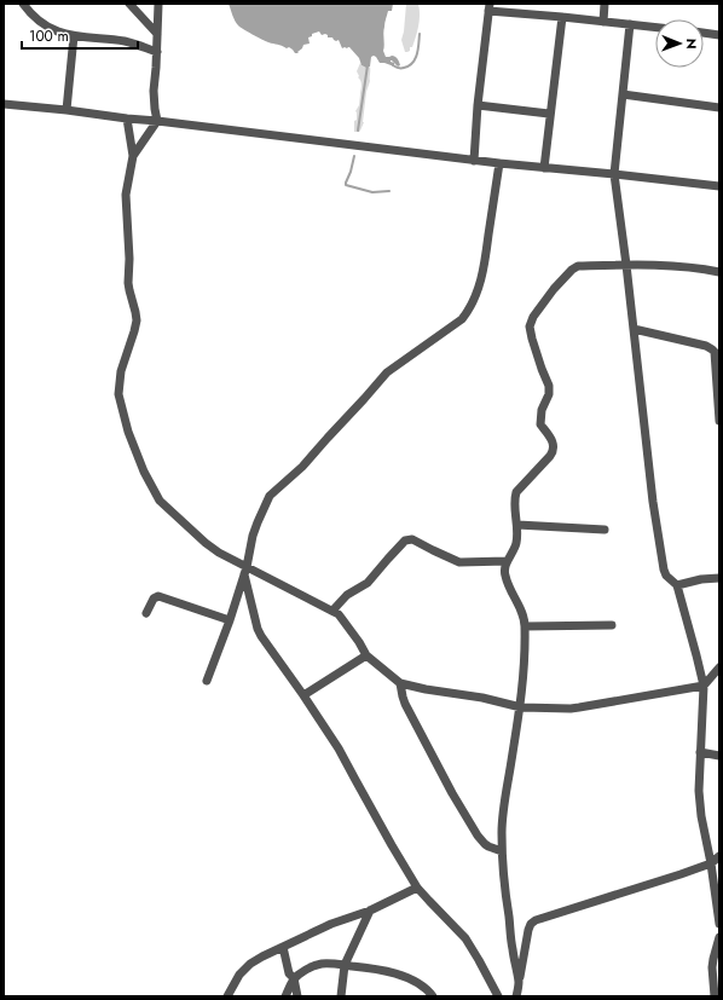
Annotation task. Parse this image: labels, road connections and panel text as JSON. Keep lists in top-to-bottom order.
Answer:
{
  "scale_bar": "100 m",
  "north": "right"
}
